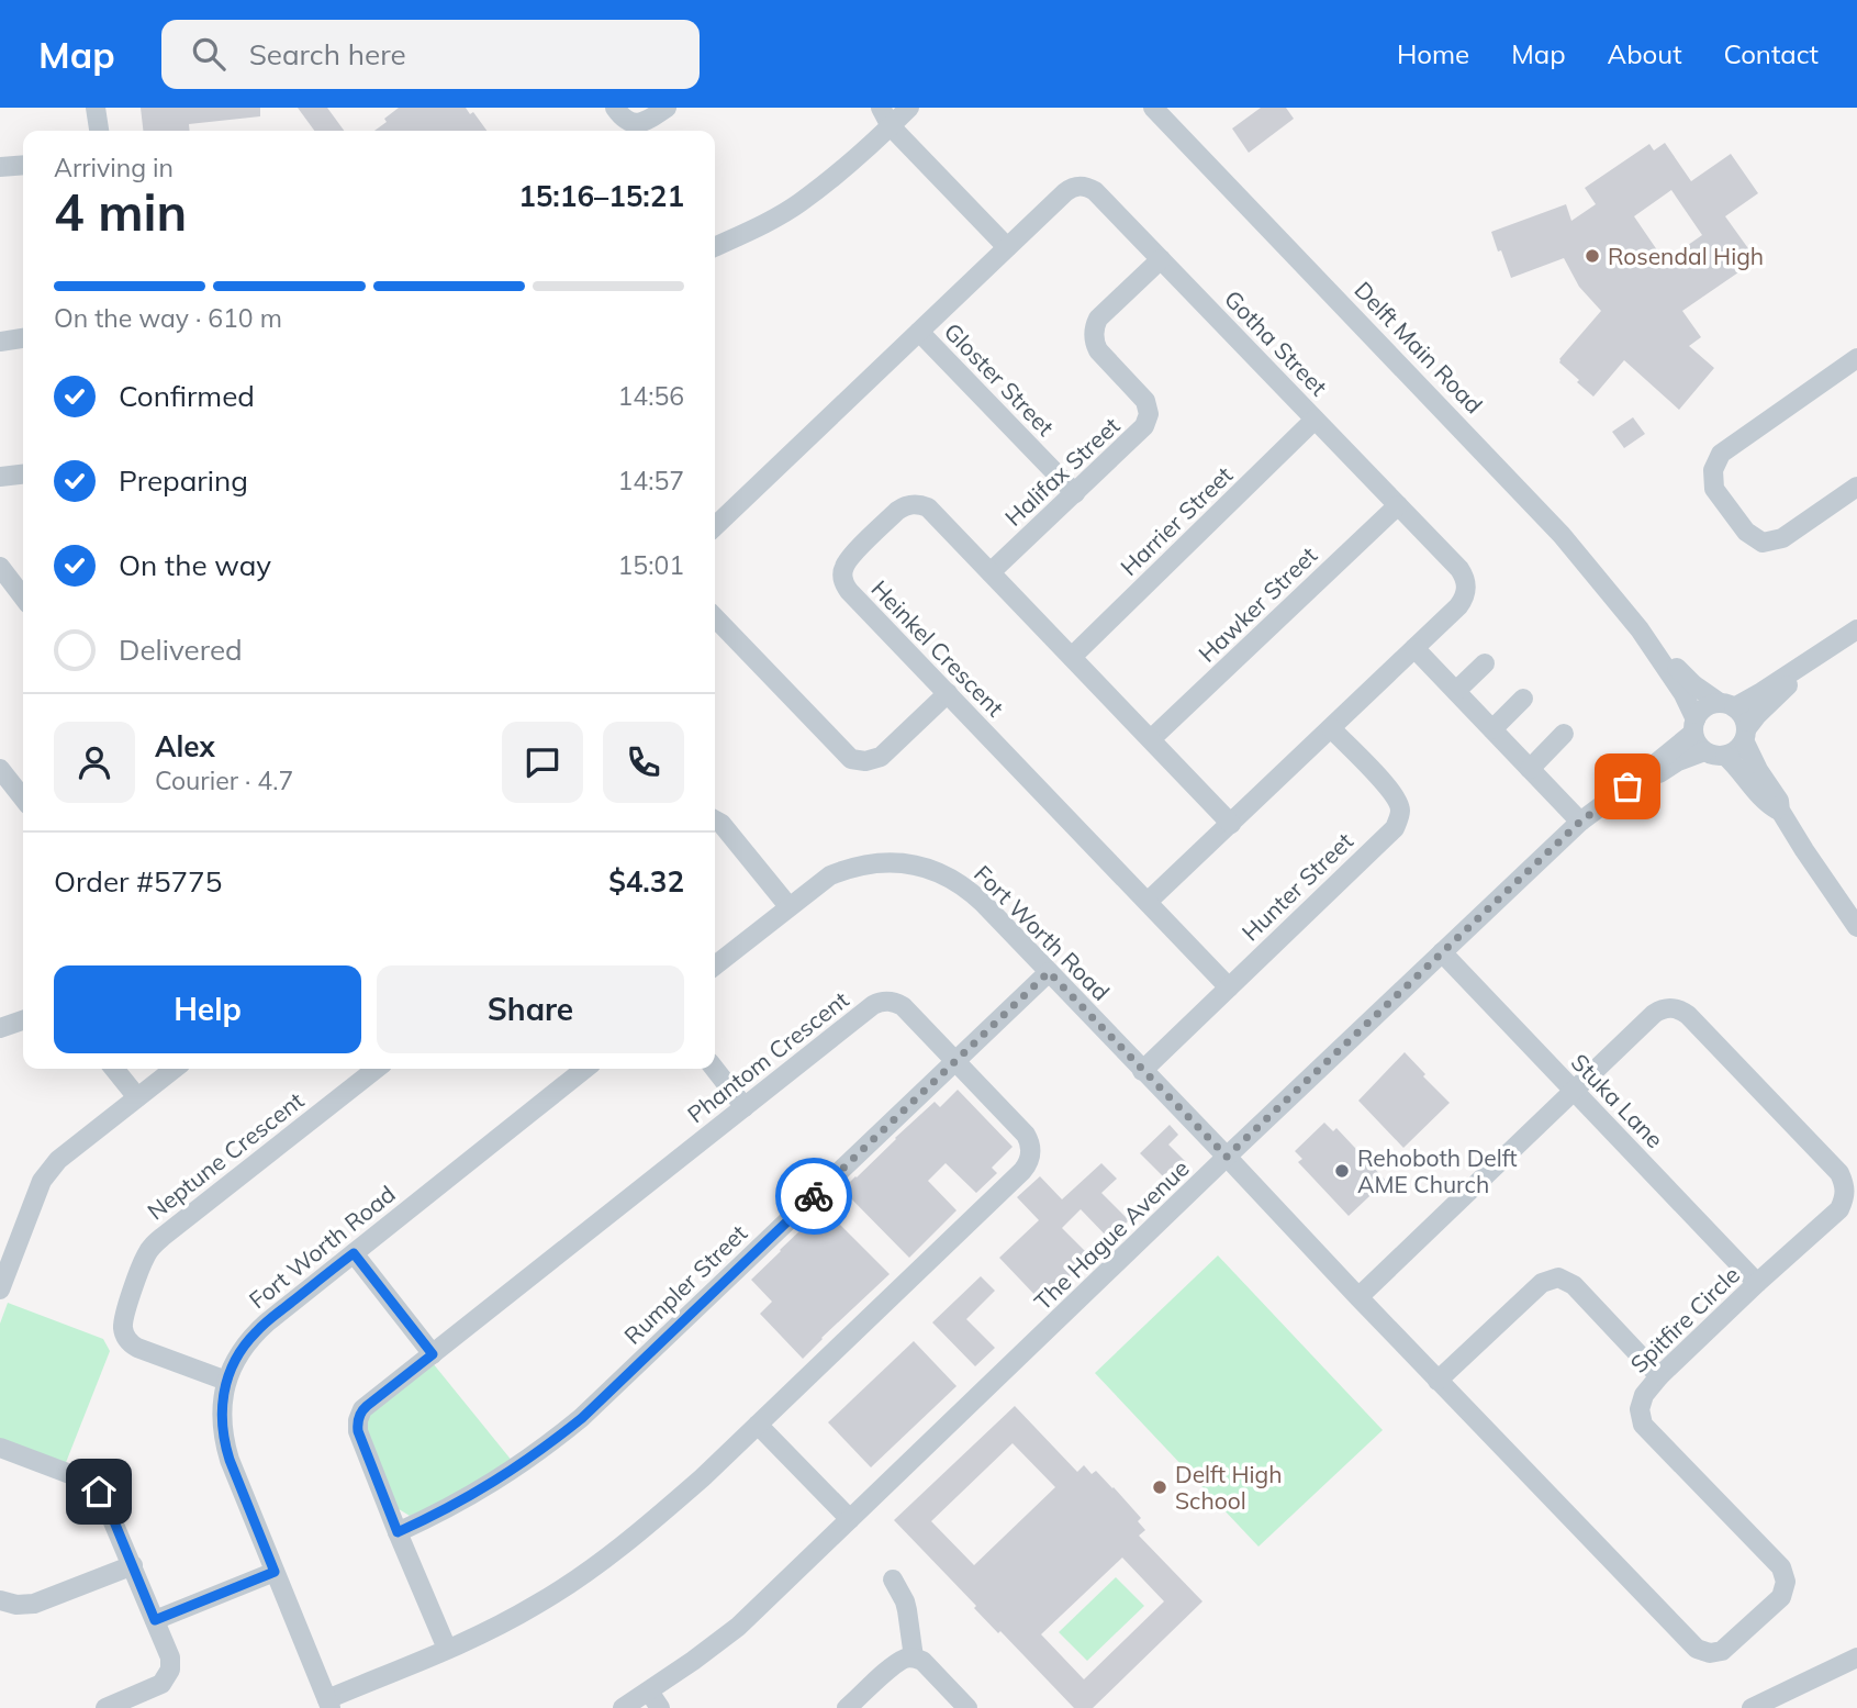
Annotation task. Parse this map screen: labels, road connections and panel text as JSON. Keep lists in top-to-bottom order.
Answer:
{
  "streets": {
    "street": [
      "Gotha Street",
      "Delft Main Road",
      "Gloster Street",
      "Halifax Street",
      "Harrier Street",
      "Hawker Street",
      "Heinkel Crescent",
      "Hunter Street",
      "Fort Worth Road",
      "Phantom Crescent",
      "Stuka Lane",
      "Neptune Crescent",
      "The Hague Avenue",
      "Rumpler Street",
      "Spitfire Circle"
    ]
  },
  "crossings": [
    ["Gotha Street", "Gloster Street"],
    ["Gotha Street", "Halifax Street"],
    ["Gotha Street", "Harrier Street"],
    ["Gotha Street", "Hawker Street"],
    ["Gotha Street", "Heinkel Crescent"],
    ["Gotha Street", "Hunter Street"],
    ["Delft Main Road", "The Hague Avenue"],
    ["Gloster Street", "Halifax Street"],
    ["Halifax Street", "Heinkel Crescent"],
    ["Harrier Street", "Heinkel Crescent"],
    ["Hawker Street", "Heinkel Crescent"],
    ["Heinkel Crescent", "Hunter Street"],
    ["Hunter Street", "Fort Worth Road"],
    ["Fort Worth Road", "Phantom Crescent"],
    ["Fort Worth Road", "Neptune Crescent"],
    ["Fort Worth Road", "The Hague Avenue"],
    ["Fort Worth Road", "Rumpler Street"],
    ["Fort Worth Road", "Spitfire Circle"],
    ["Phantom Crescent", "Rumpler Street"],
    ["Stuka Lane", "The Hague Avenue"],
    ["Stuka Lane", "Spitfire Circle"],
    ["The Hague Avenue", "Spitfire Circle"]
  ],
  "places": ["Rosendal High", "Rehoboth Delft AME Church", "Delft High School"],
  "page": {
    "header": "Map",
    "search": "Search here",
    "nav": [
      "Home",
      "Map",
      "About",
      "Contact"
    ],
    "heading": ["4 min", "Arriving in", "15:16–15:21"],
    "panel": [
      "Alex",
      "Courier · 4.7",
      "Order #5775",
      "$4.32"
    ],
    "bar": "On the way · 610 m",
    "list": [
      ["Confirmed", "14:56"],
      ["Preparing", "14:57"],
      ["On the way", "15:01"],
      "Delivered"
    ],
    "buttons": ["Help", "Share"]
  }
}
